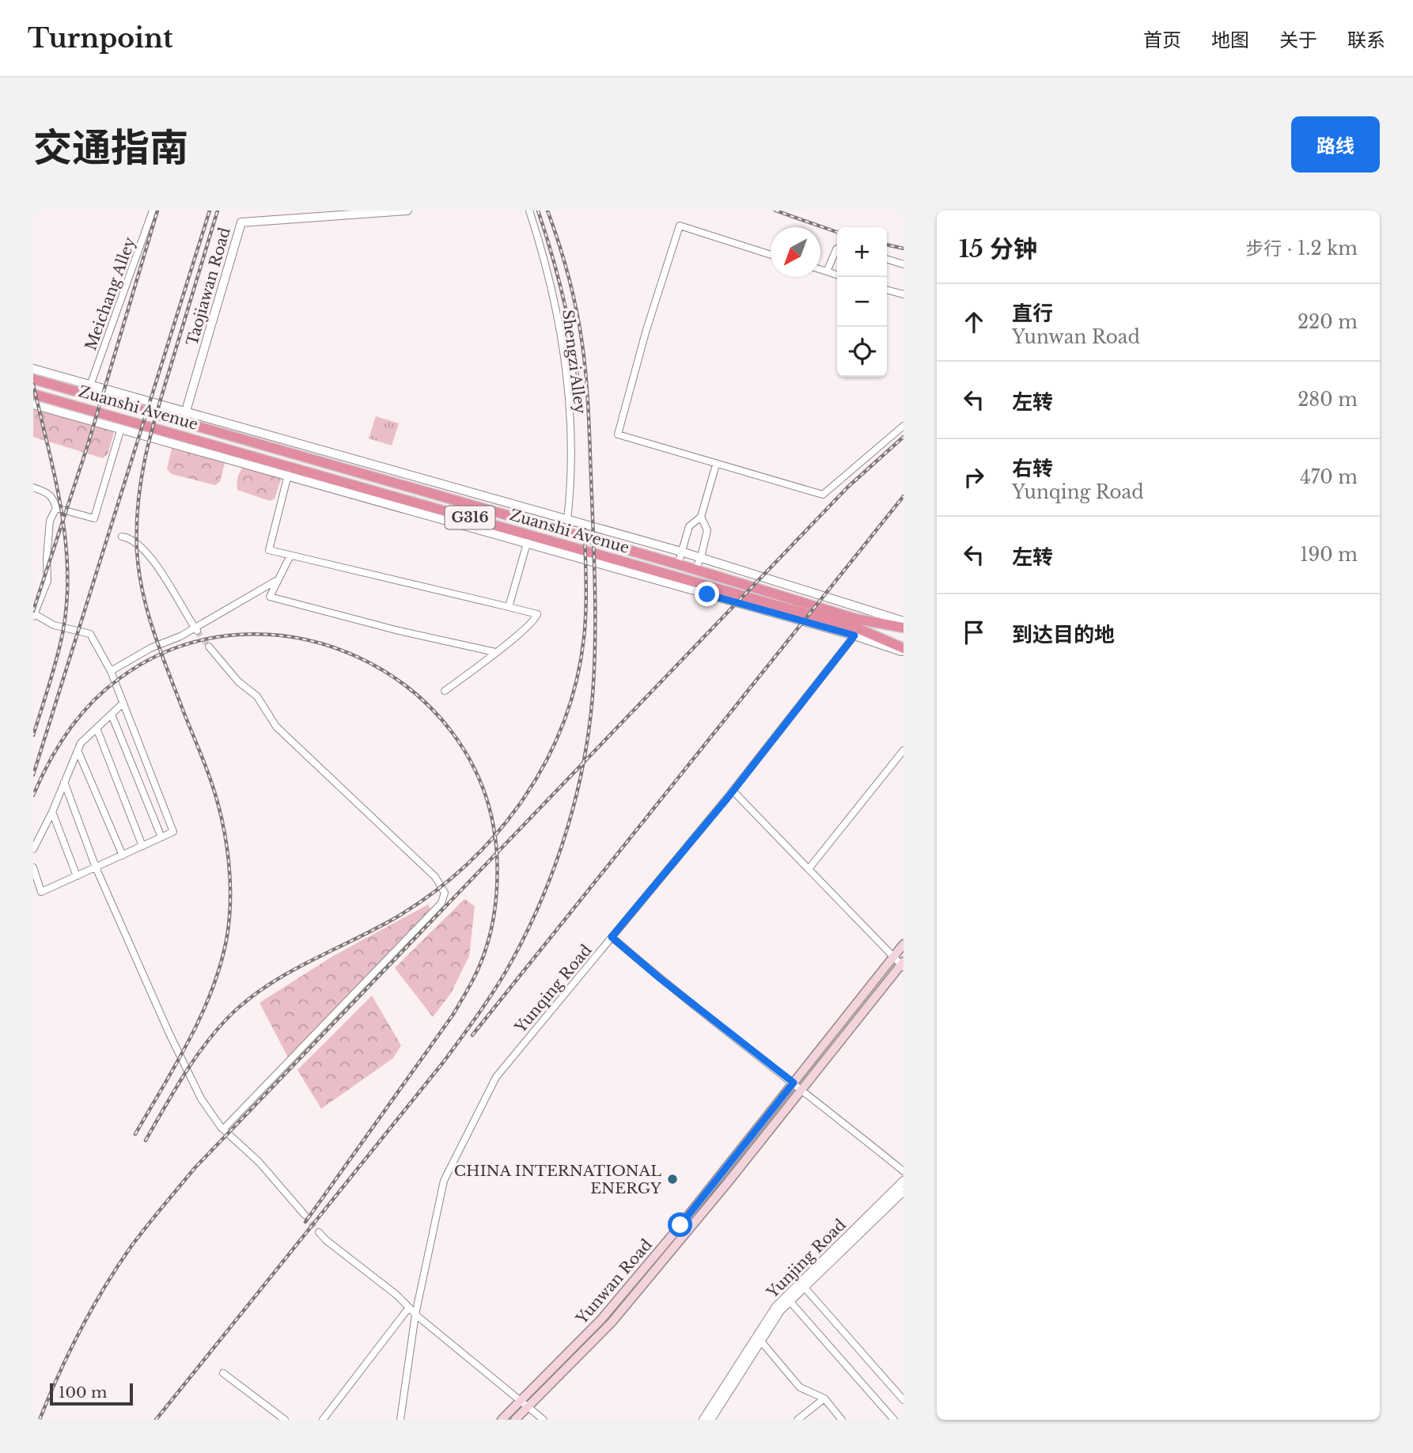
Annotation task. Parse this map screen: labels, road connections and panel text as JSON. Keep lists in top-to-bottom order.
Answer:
{
  "streets": {
    "highway": ["Zuanshi Avenue", "G316"],
    "main road": ["Yunwan Road"],
    "street": [
      "Taojiawan Road",
      "Meichang Alley",
      "Shengzi Alley",
      "Yunqing Road",
      "Yunjing Road"
    ]
  },
  "crossings": [
    ["Taojiawan Road", "Zuanshi Avenue"],
    ["Zuanshi Avenue", "Yunqing Road"]
  ],
  "places": ["CHINA INTERNATIONAL ENERGY"],
  "scale_bar": "100 m",
  "north": "bottom left",
  "page": {
    "header": "Turnpoint",
    "nav": [
      "首页",
      "地图",
      "关于",
      "联系"
    ],
    "title": "交通指南",
    "buttons": "路线",
    "heading": ["15 分钟", "步行 · 1.2 km"],
    "map_buttons": ["+", "−"],
    "list": [
      ["直行", "Yunwan Road", "220 m"],
      ["左转", "280 m"],
      ["右转", "Yunqing Road", "470 m"],
      ["左转", "190 m"],
      "到达目的地"
    ],
    "scale": "100 m"
  }
}
